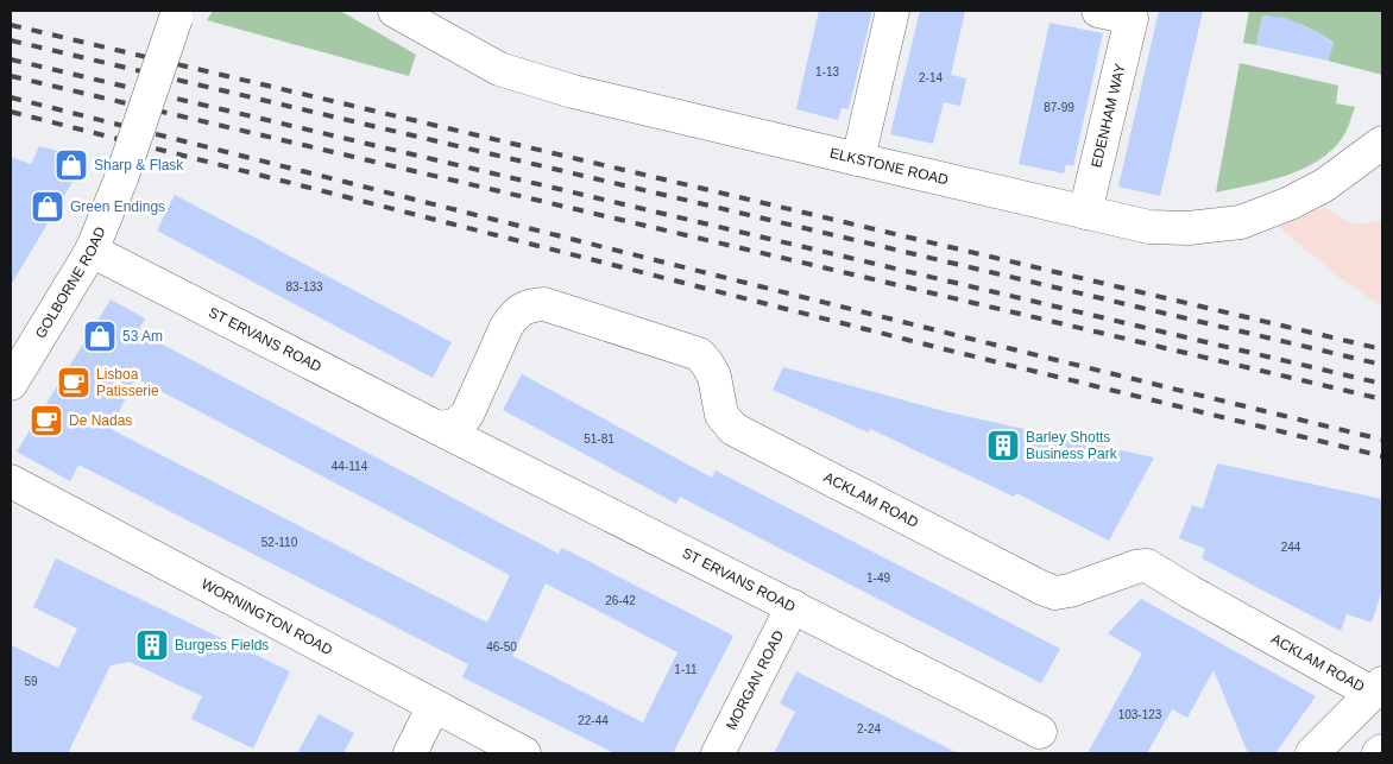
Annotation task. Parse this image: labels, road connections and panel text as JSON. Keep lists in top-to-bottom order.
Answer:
{
  "streets": {
    "street": [
      "EDENHAM WAY",
      "ELKSTONE ROAD",
      "GOLBORNE ROAD",
      "ST ERVANS ROAD",
      "ACKLAM ROAD",
      "WORNINGTON ROAD",
      "MORGAN ROAD"
    ]
  },
  "crossings": [
    ["EDENHAM WAY", "ELKSTONE ROAD"],
    ["GOLBORNE ROAD", "ST ERVANS ROAD"],
    ["ST ERVANS ROAD", "ACKLAM ROAD"],
    ["ST ERVANS ROAD", "MORGAN ROAD"]
  ],
  "places": {
    "shop": ["Sharp & Flask", "Green Endings", "53 Am"],
    "cafe": ["Lisboa Patisserie", "De Nadas"],
    "building": ["Barley Shotts Business Park", "Burgess Fields"]
  },
  "house_numbers": [
    "1-13",
    "2-14",
    "87-99",
    "83-133",
    "51-81",
    "44-114",
    "52-110",
    "244",
    "1-49",
    "26-42",
    "46-50",
    "1-11",
    "59",
    "103-123",
    "22-44",
    "2-24"
  ]
}
